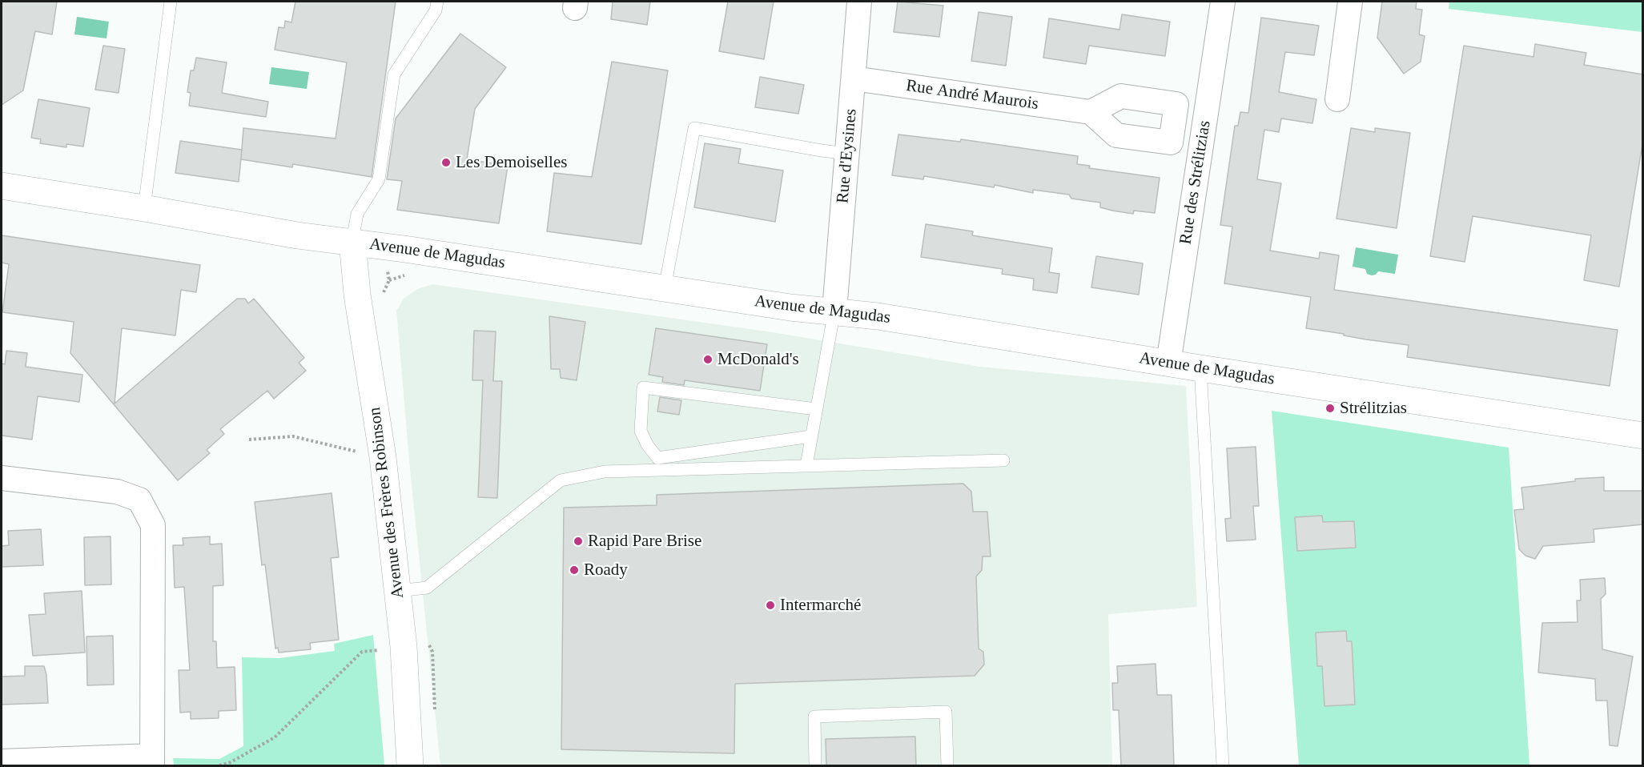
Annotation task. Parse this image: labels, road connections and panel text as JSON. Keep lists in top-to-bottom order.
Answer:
{
  "streets": {
    "main road": ["Avenue de Magudas", "Avenue des Frères Robinson"],
    "street": ["Rue André Maurois", "Rue d'Eysines", "Rue des Strélitzias"]
  },
  "crossings": [
    ["Rue André Maurois", "Rue d'Eysines"],
    ["Rue d'Eysines", "Avenue de Magudas"],
    ["Rue des Strélitzias", "Avenue de Magudas"],
    ["Avenue de Magudas", "Avenue des Frères Robinson"]
  ],
  "places": [
    "Les Demoiselles",
    "McDonald's",
    "Strélitzias",
    "Rapid Pare Brise",
    "Roady",
    "Intermarché"
  ]
}
